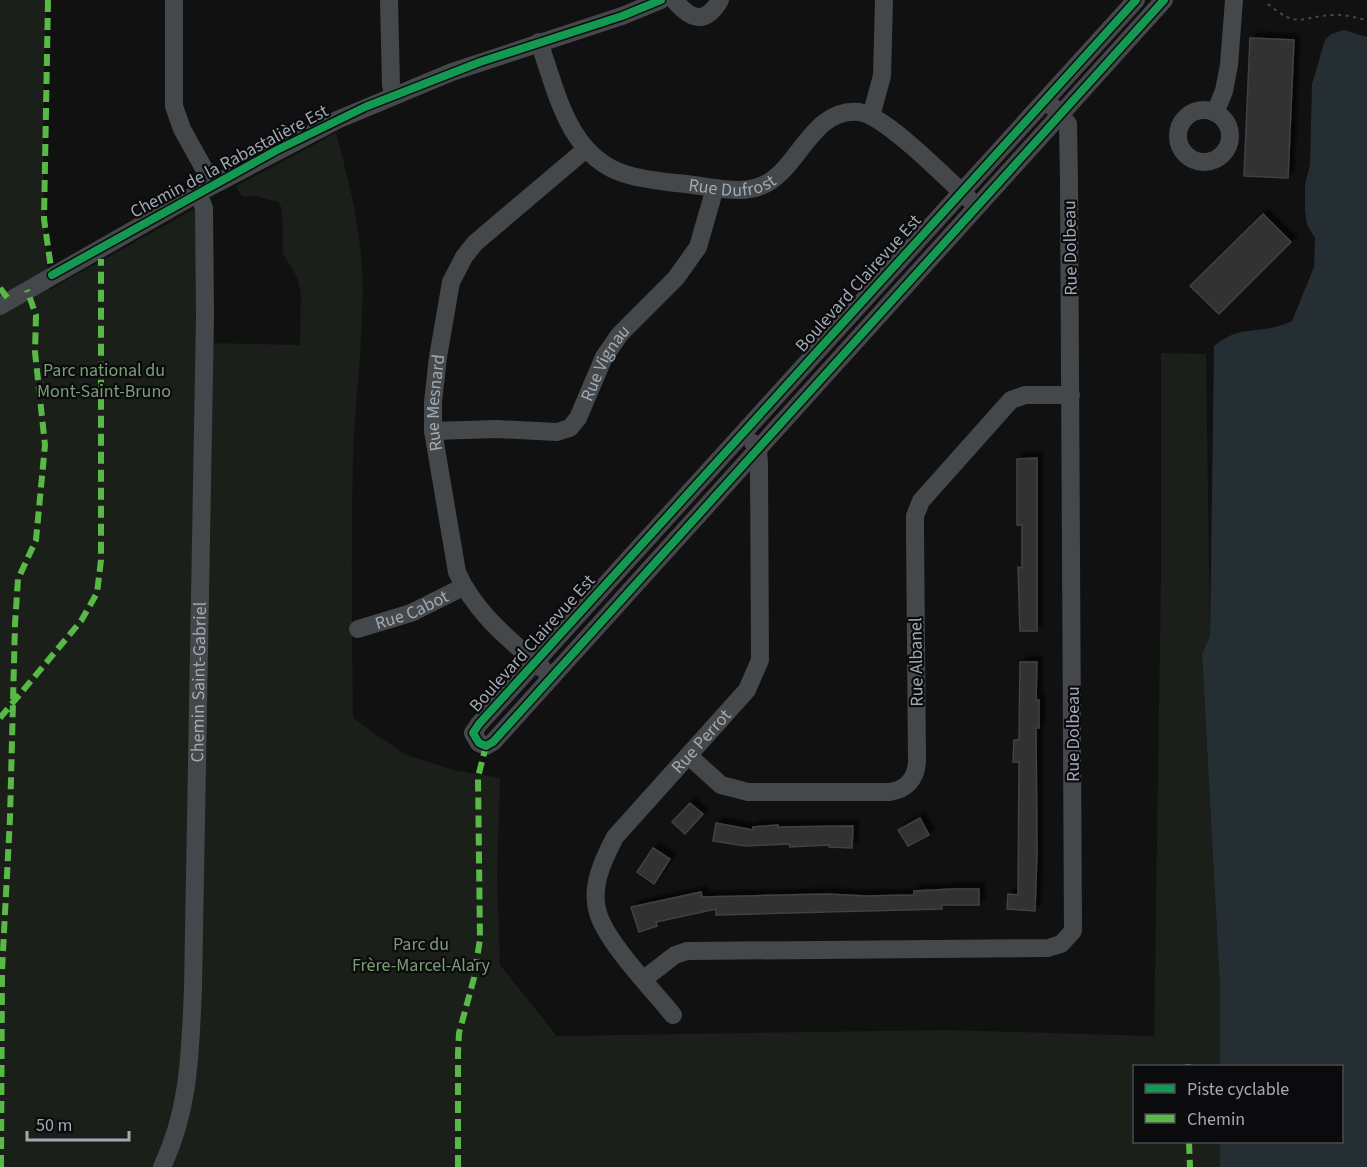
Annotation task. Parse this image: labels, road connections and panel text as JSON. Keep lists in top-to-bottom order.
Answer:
{
  "streets": {
    "street": [
      "Chemin de la Rabastalière Est",
      "Rue Dufrost",
      "Rue Dolbeau",
      "Boulevard Clairevue Est",
      "Rue Vignau",
      "Rue Mesnard",
      "Rue Cabot",
      "Rue Albanel",
      "Chemin Saint-Gabriel",
      "Rue Perrot"
    ]
  },
  "crossings": [
    ["Chemin de la Rabastalière Est", "Rue Dufrost"],
    ["Chemin de la Rabastalière Est", "Chemin Saint-Gabriel"],
    ["Rue Dufrost", "Rue Vignau"],
    ["Rue Dufrost", "Rue Mesnard"],
    ["Rue Dolbeau", "Boulevard Clairevue Est"],
    ["Rue Dolbeau", "Rue Albanel"],
    ["Rue Dolbeau", "Rue Perrot"],
    ["Boulevard Clairevue Est", "Rue Mesnard"],
    ["Boulevard Clairevue Est", "Rue Perrot"],
    ["Rue Vignau", "Rue Mesnard"],
    ["Rue Mesnard", "Rue Cabot"],
    ["Rue Albanel", "Rue Perrot"]
  ],
  "parks": ["Parc national du Mont-Saint-Bruno", "Parc du Frère-Marcel-Alary"],
  "legend": ["Piste cyclable", "Chemin"],
  "scale_bar": "50 m"
}
